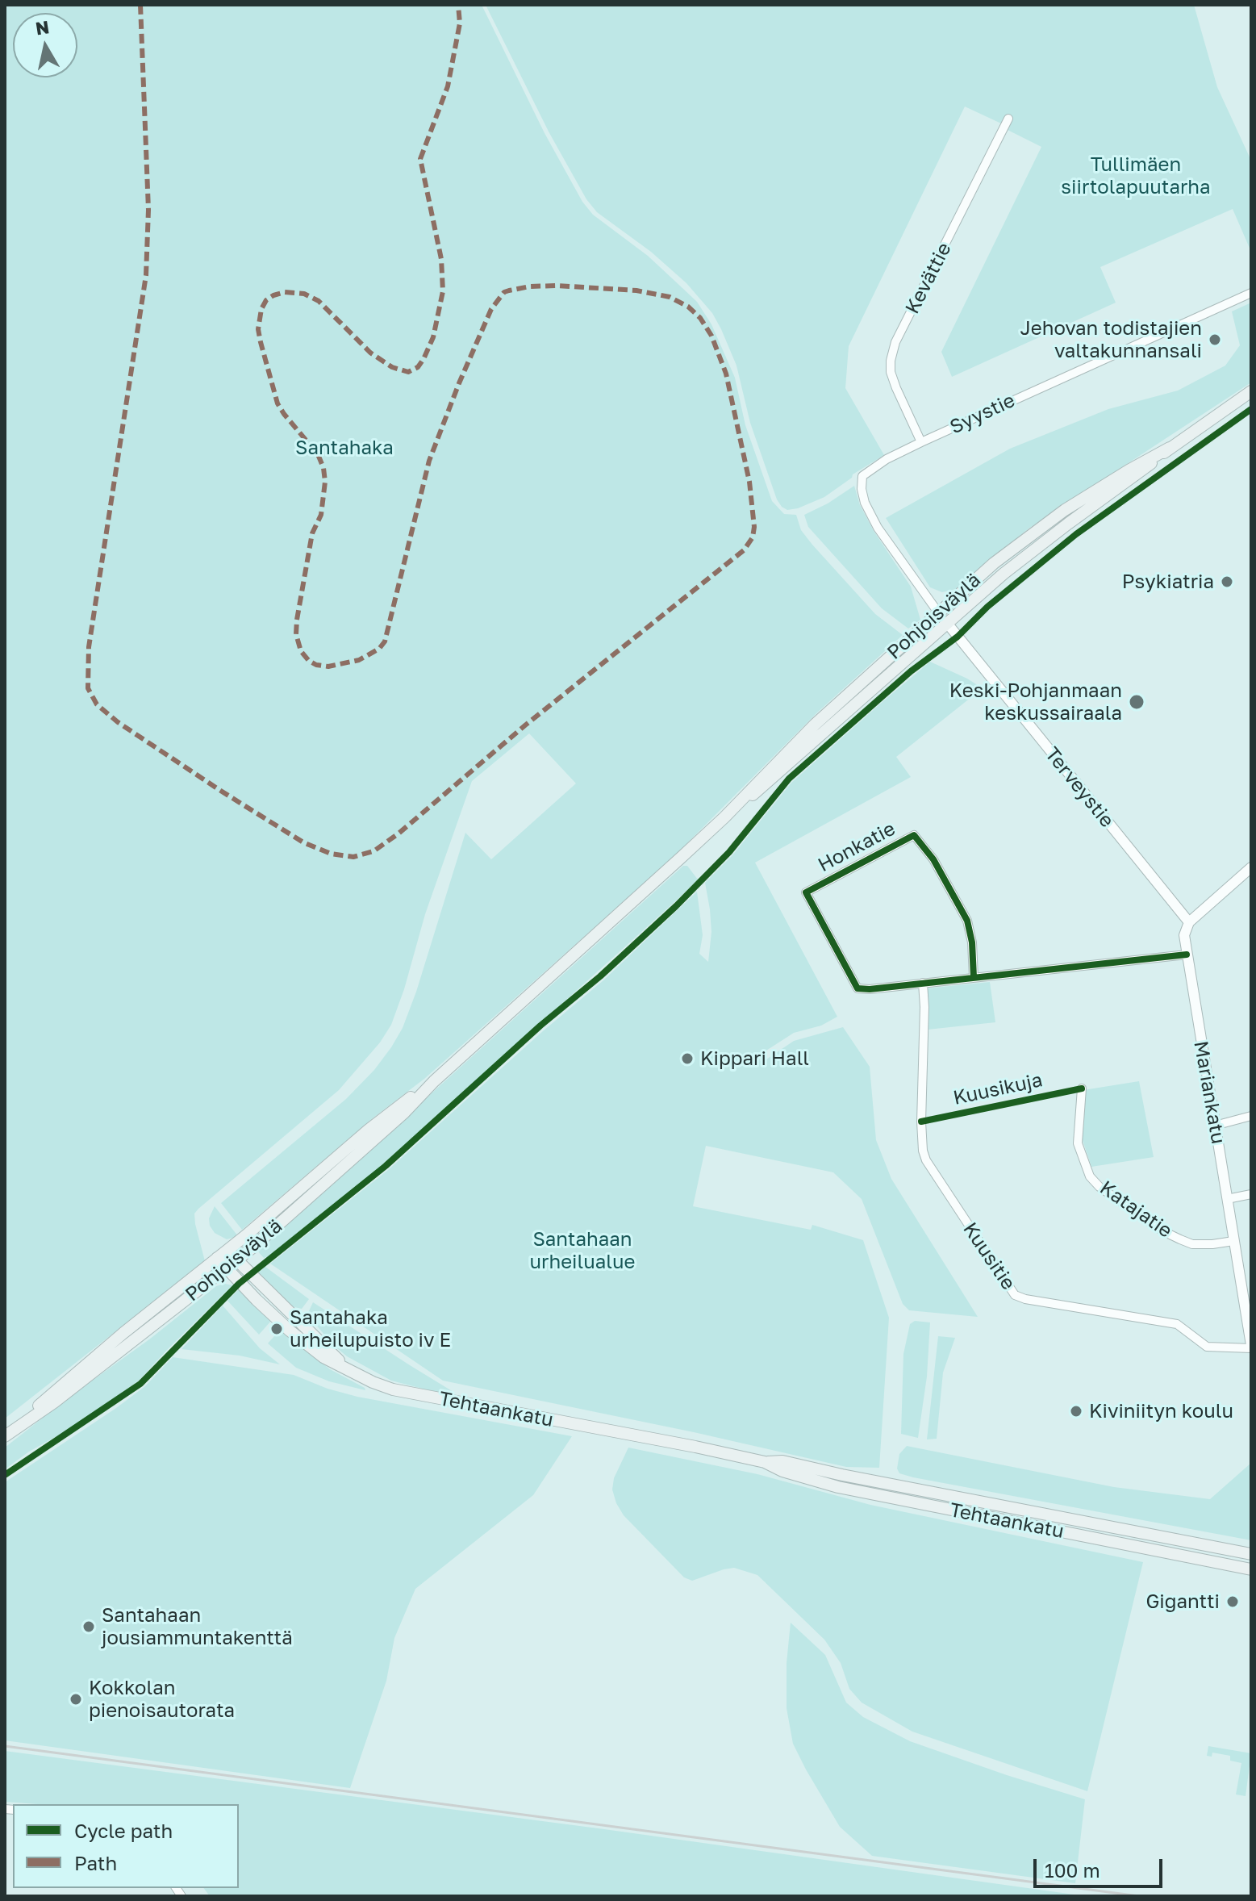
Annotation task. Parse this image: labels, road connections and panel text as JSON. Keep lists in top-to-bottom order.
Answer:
{
  "streets": {
    "main road": ["Pohjoisväylä", "Tehtaankatu"],
    "street": [
      "Kevättie",
      "Syystie",
      "Terveystie",
      "Honkatie",
      "Mariankatu",
      "Katajatie",
      "Kuusitie"
    ],
    "cycle path": ["Kuusikuja"]
  },
  "crossings": [
    ["Kevättie", "Syystie"],
    ["Syystie", "Pohjoisväylä"],
    ["Pohjoisväylä", "Terveystie"],
    ["Pohjoisväylä", "Tehtaankatu"],
    ["Terveystie", "Mariankatu"],
    ["Honkatie", "Mariankatu"],
    ["Honkatie", "Kuusitie"],
    ["Mariankatu", "Katajatie"],
    ["Mariankatu", "Kuusitie"]
  ],
  "parks": ["Tullimäen siirtolapuutarha", "Santahaka", "Santahaan urheilualue"],
  "places": [
    "Jehovan todistajien valtakunnansali",
    "Psykiatria",
    "Keski-Pohjanmaan keskussairaala",
    "Kippari Hall",
    "Santahaka urheilupuisto iv E",
    "Kiviniityn koulu",
    "Gigantti",
    "Santahaan jousiammuntakenttä",
    "Kokkolan pienoisautorata"
  ],
  "legend": ["Cycle path", "Path"],
  "scale_bar": "100 m",
  "north": "top"
}
